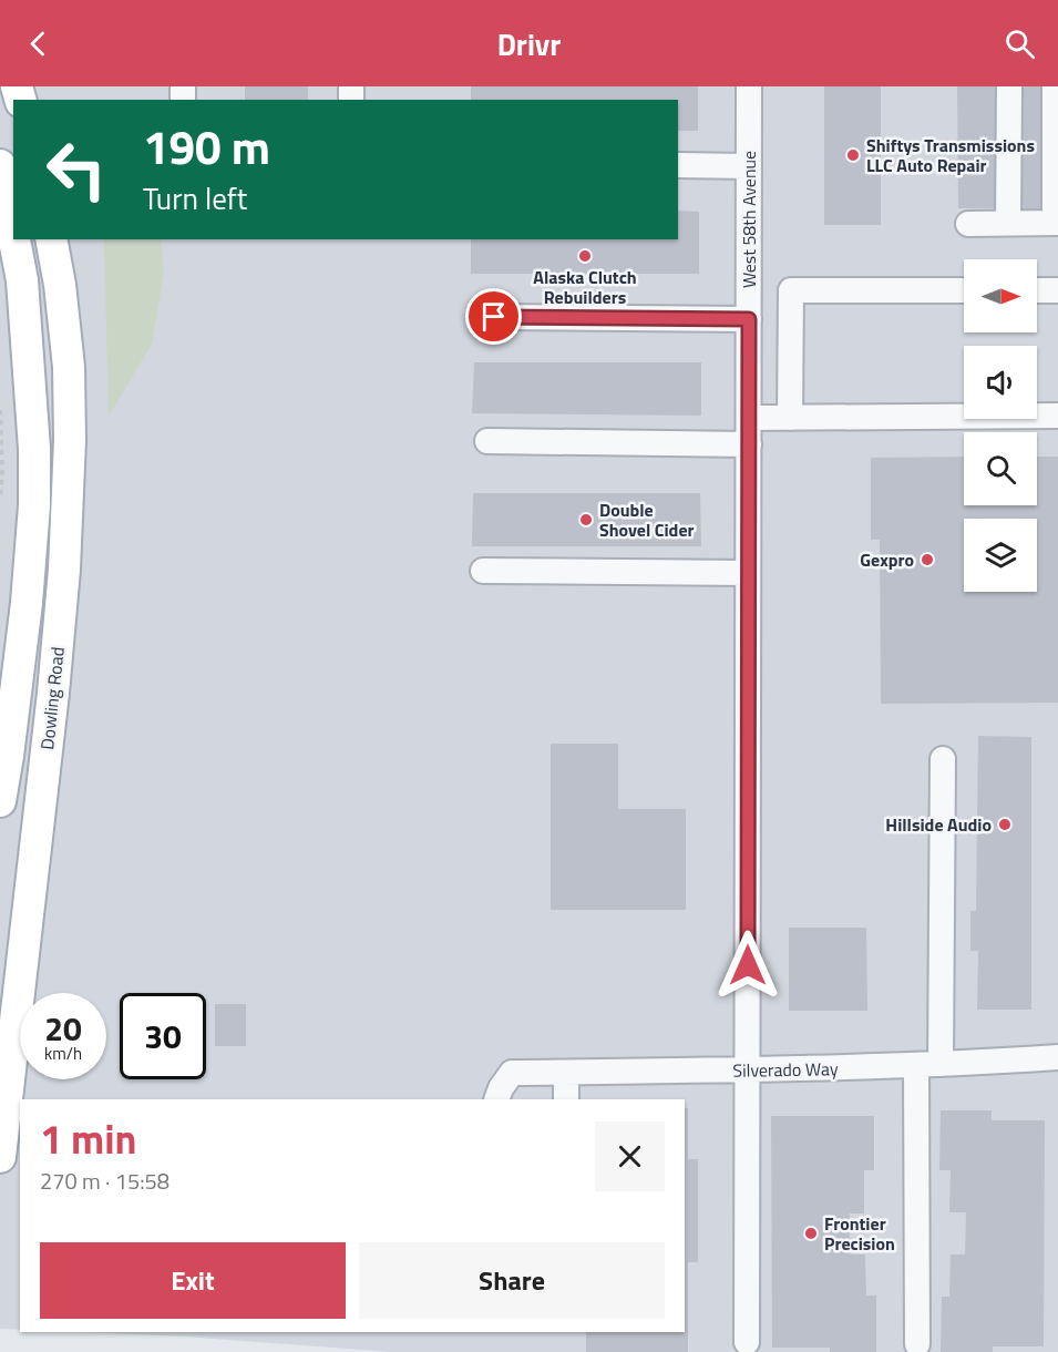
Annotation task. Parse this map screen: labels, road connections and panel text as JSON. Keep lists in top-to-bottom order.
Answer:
{
  "streets": {
    "main road": ["Dowling Road"],
    "street": ["West 58th Avenue", "Silverado Way"]
  },
  "crossings": [
    ["West 58th Avenue", "Silverado Way"]
  ],
  "places": [
    "Shiftys Transmissions LLC Auto Repair",
    "Alaska Clutch Rebuilders",
    "Double Shovel Cider",
    "Gexpro",
    "Hillside Audio",
    "Frontier Precision"
  ],
  "north": "right",
  "page": {
    "header": "Drivr",
    "turn": ["190 m", "Turn left"],
    "speed": "20 km/h",
    "limit": "30",
    "heading": ["1 min", "270 m · 15:58"],
    "buttons": ["Exit", "Share"]
  }
}
